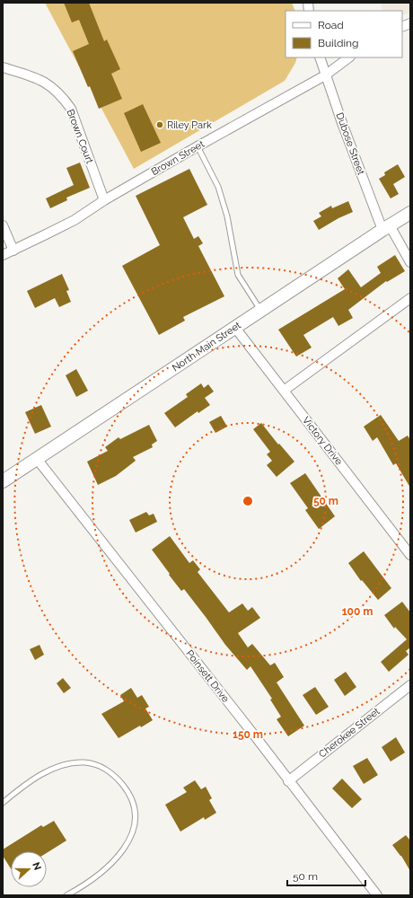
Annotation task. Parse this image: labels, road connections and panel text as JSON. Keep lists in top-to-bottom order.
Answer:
{
  "streets": {
    "main road": ["North Main Street"],
    "street": [
      "Brown Court",
      "Dubose Street",
      "Brown Street",
      "Victory Drive",
      "Poinsett Drive",
      "Cherokee Street"
    ]
  },
  "crossings": [
    ["Brown Court", "Brown Street"],
    ["Dubose Street", "Brown Street"],
    ["Dubose Street", "North Main Street"],
    ["North Main Street", "Victory Drive"],
    ["North Main Street", "Poinsett Drive"],
    ["Poinsett Drive", "Cherokee Street"]
  ],
  "places": ["Riley Park"],
  "legend": ["Road", "Building"],
  "scale_bar": "50 m",
  "north": "right",
  "rings": ["50 m", "100 m", "150 m"]
}
